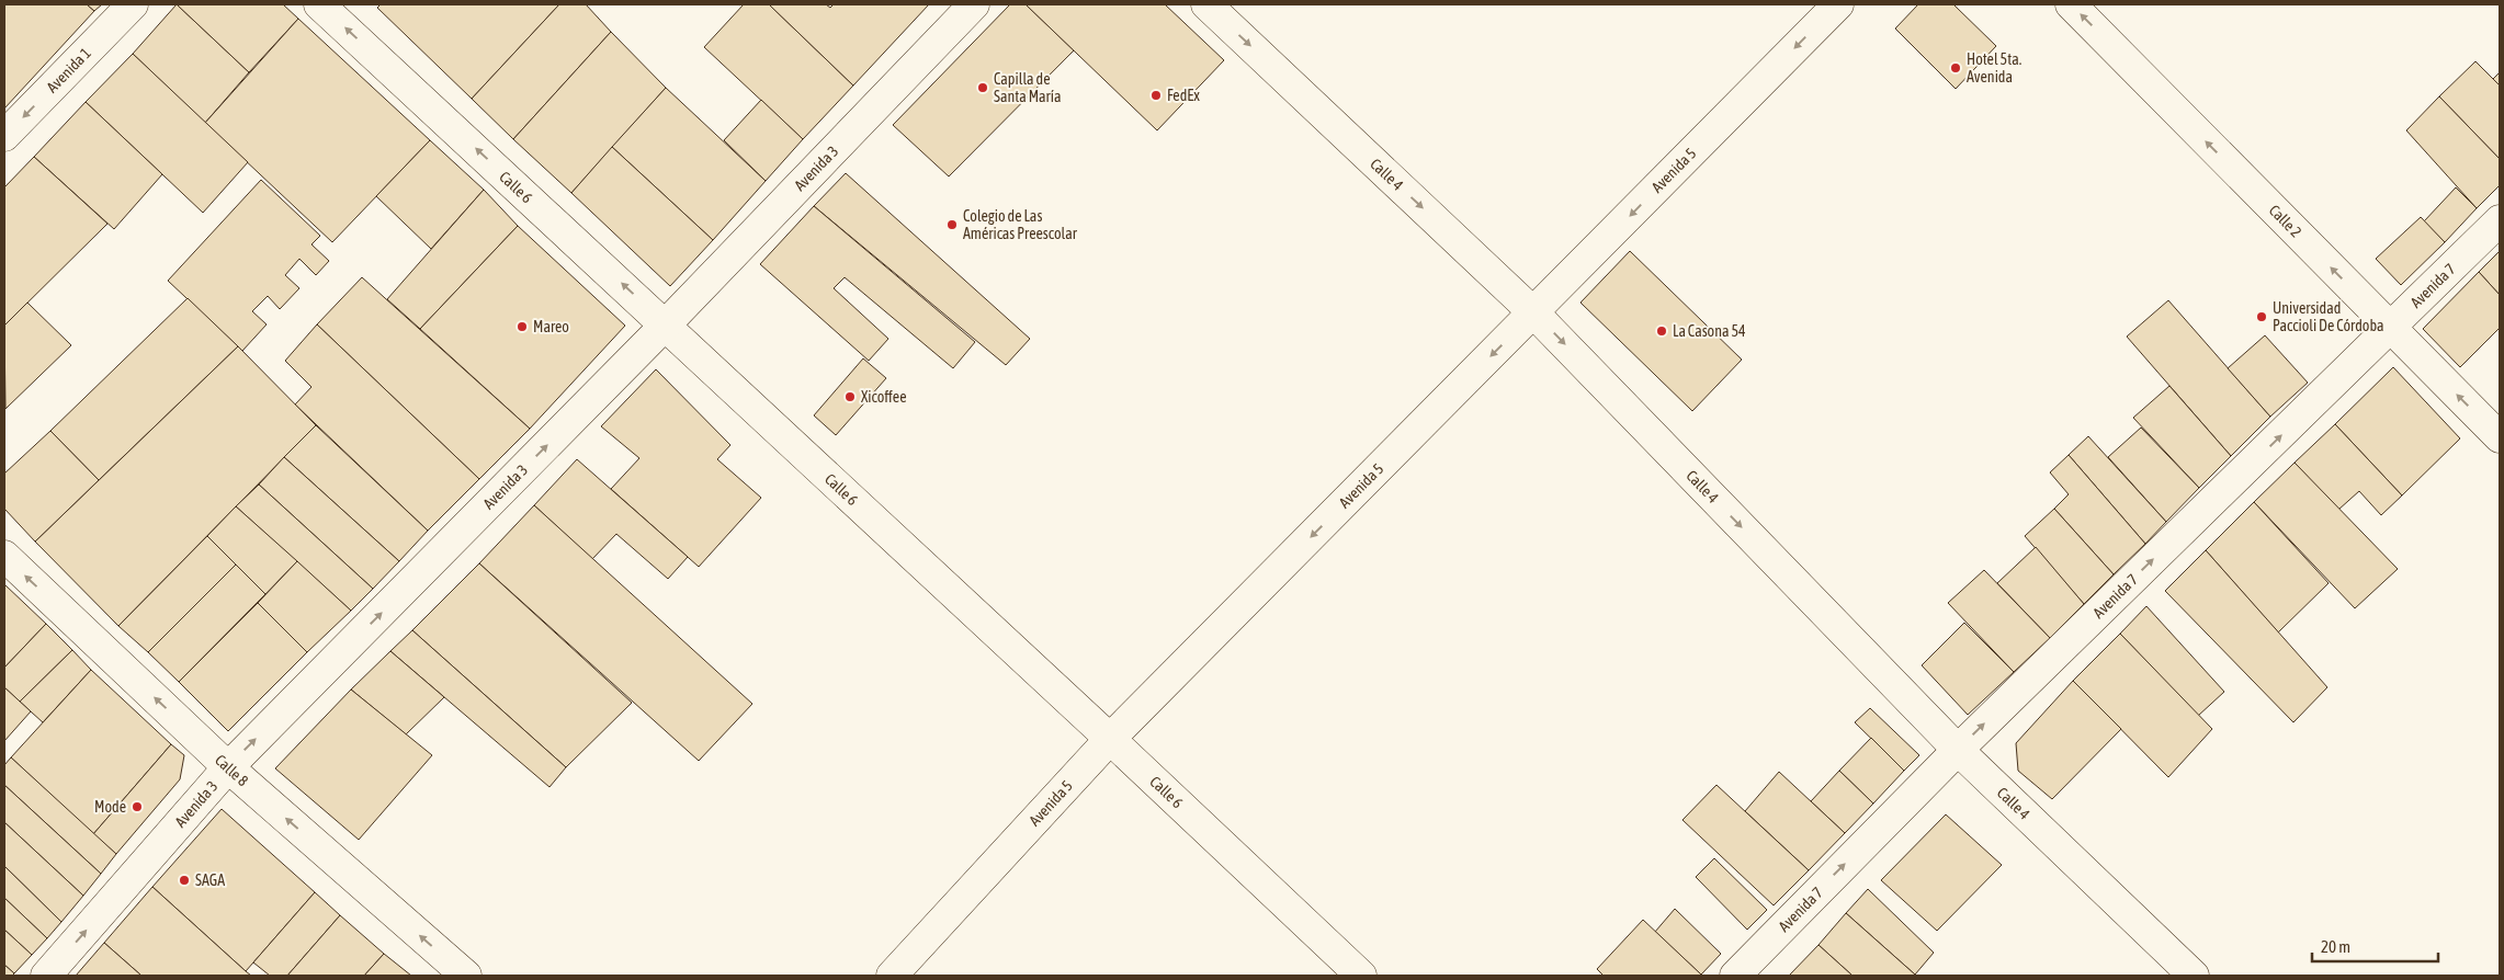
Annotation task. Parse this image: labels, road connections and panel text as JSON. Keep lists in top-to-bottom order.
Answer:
{
  "streets": {
    "street": [
      "Avenida 1",
      "Avenida 3",
      "Avenida 5",
      "Calle 4",
      "Calle 6",
      "Calle 2",
      "Avenida 7",
      "Calle 8"
    ]
  },
  "crossings": [
    ["Avenida 3", "Calle 6"],
    ["Avenida 3", "Calle 8"],
    ["Avenida 5", "Calle 4"],
    ["Avenida 5", "Calle 6"],
    ["Calle 4", "Avenida 7"],
    ["Calle 2", "Avenida 7"]
  ],
  "one_way": [
    "Avenida 1",
    "Avenida 3",
    "Avenida 5",
    "Calle 4",
    "Calle 2",
    "Avenida 7",
    "Calle 8"
  ],
  "places": [
    "Hotel 5ta. Avenida",
    "Capilla de Santa María",
    "FedEx",
    "Colegio de Las Américas Preescolar",
    "Universidad Paccioli De Córdoba",
    "Mareo",
    "La Casona 54",
    "Xicoffee",
    "Mode",
    "SAGA"
  ],
  "scale_bar": "20 m"
}
